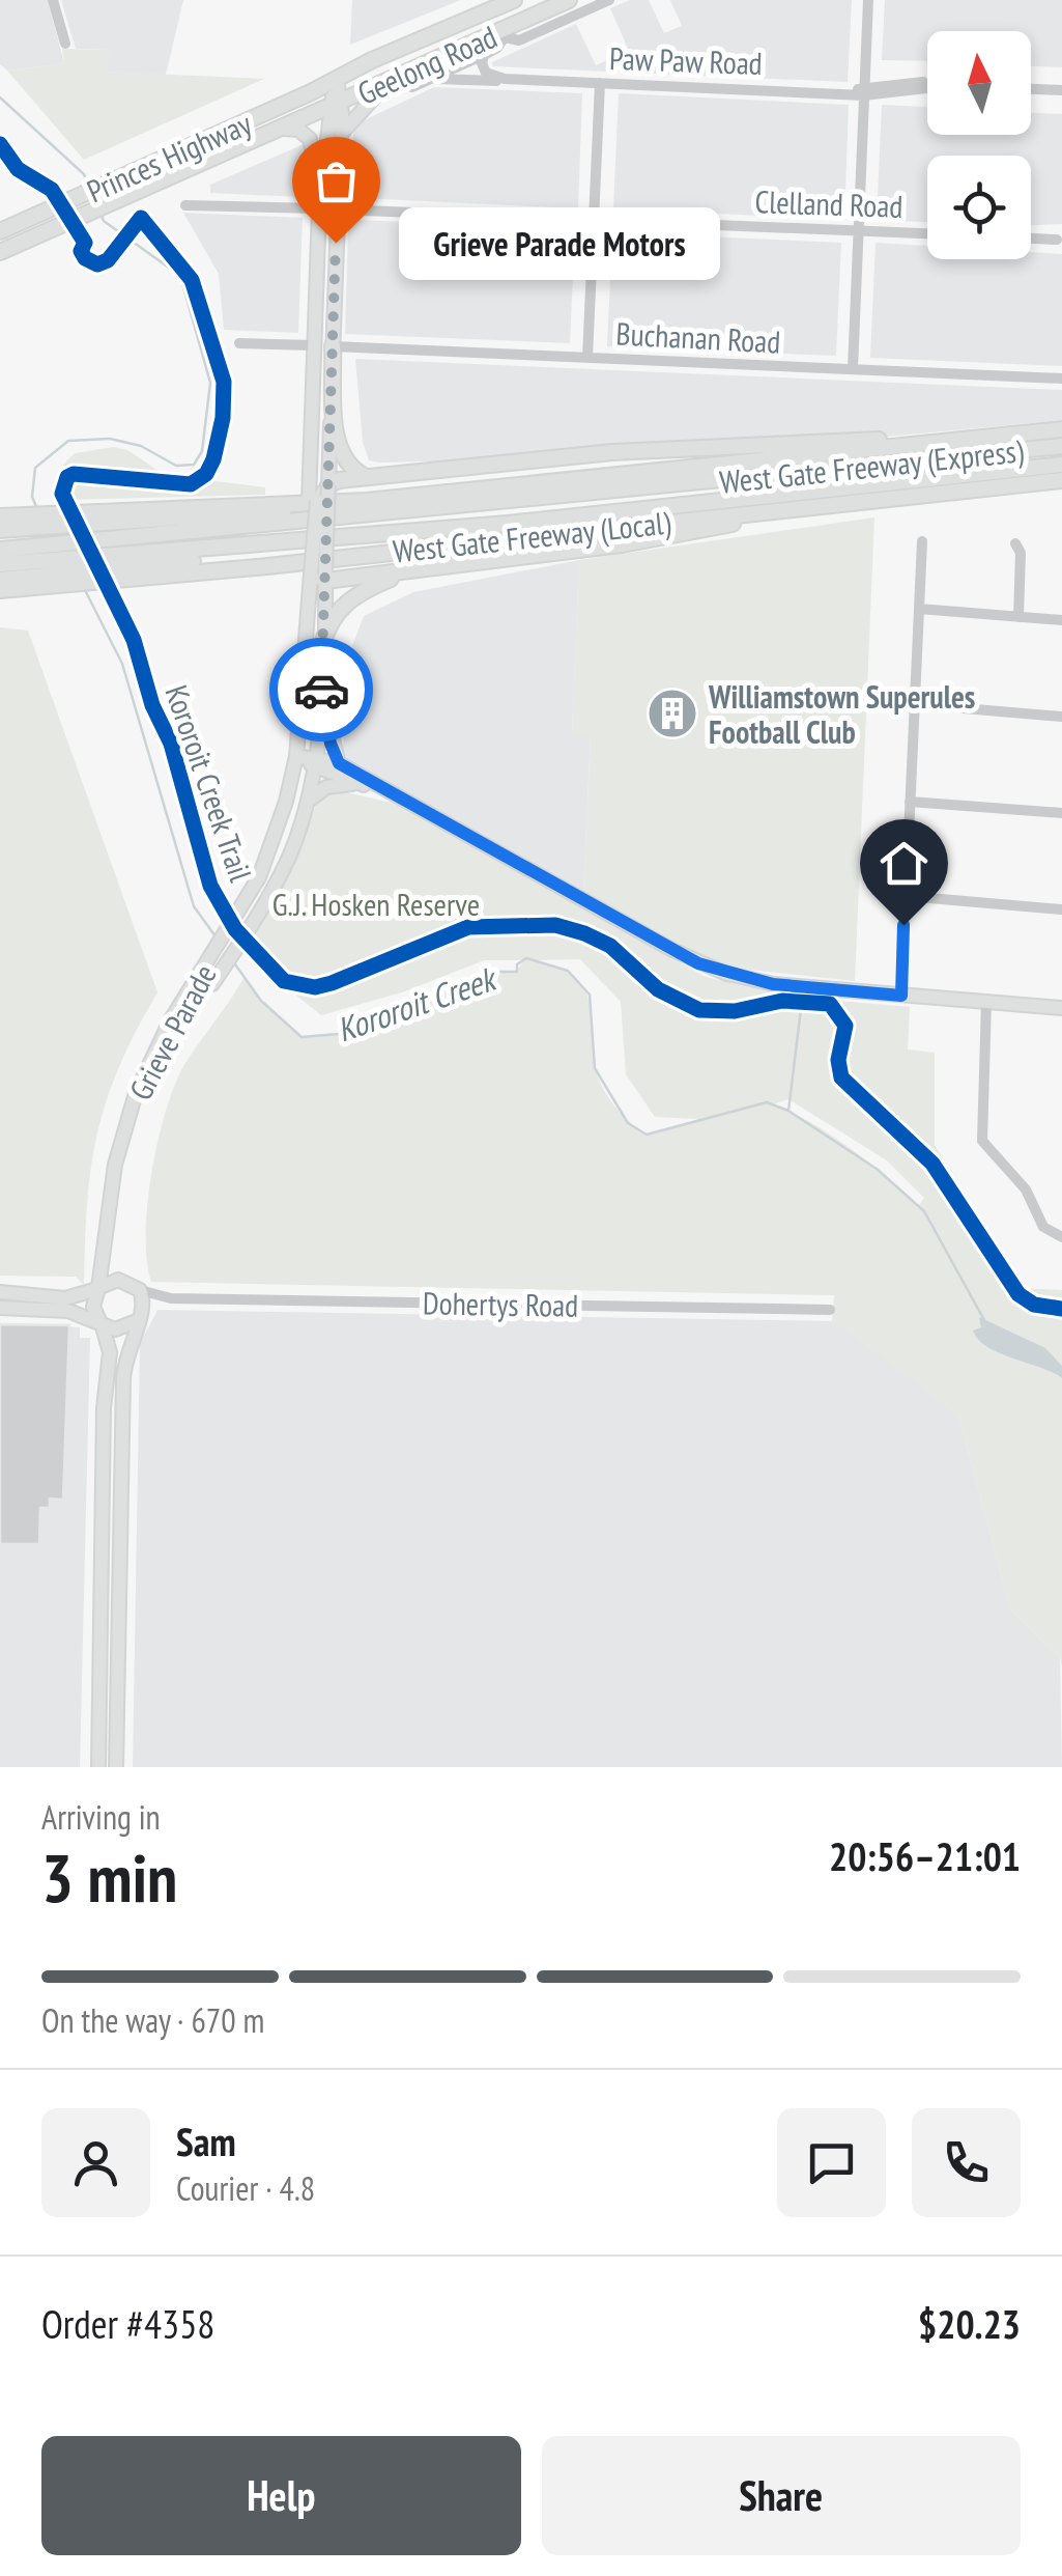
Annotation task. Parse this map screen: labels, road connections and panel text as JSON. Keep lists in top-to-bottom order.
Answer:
{
  "streets": {
    "highway": [
      "Geelong Road",
      "Princes Highway",
      "West Gate Freeway (Express)",
      "West Gate Freeway (Local)"
    ],
    "main road": ["Grieve Parade"],
    "street": [
      "Paw Paw Road",
      "Clelland Road",
      "Buchanan Road",
      "Dohertys Road"
    ],
    "cycle path": ["Kororoit Creek Trail"]
  },
  "crossings": [
    ["Geelong Road", "Princes Highway"],
    ["Geelong Road", "Grieve Parade"],
    ["Princes Highway", "Grieve Parade"],
    ["Clelland Road", "Grieve Parade"],
    ["Buchanan Road", "Grieve Parade"],
    ["West Gate Freeway (Express)", "West Gate Freeway (Local)"],
    ["Grieve Parade", "Dohertys Road"]
  ],
  "water": ["Kororoit Creek"],
  "parks": ["G.J. Hosken Reserve"],
  "places": {
    "other": ["Grieve Parade Motors"],
    "building": ["Williamstown Superules Football Club"]
  },
  "north": "top",
  "page": {
    "bubble": "Grieve Parade Motors",
    "heading": ["3 min", "Arriving in", "20:56–21:01"],
    "panel": [
      "Sam",
      "Courier · 4.8",
      "Order #4358",
      "$20.23"
    ],
    "bar": "On the way · 670 m",
    "buttons": ["Help", "Share"]
  }
}
